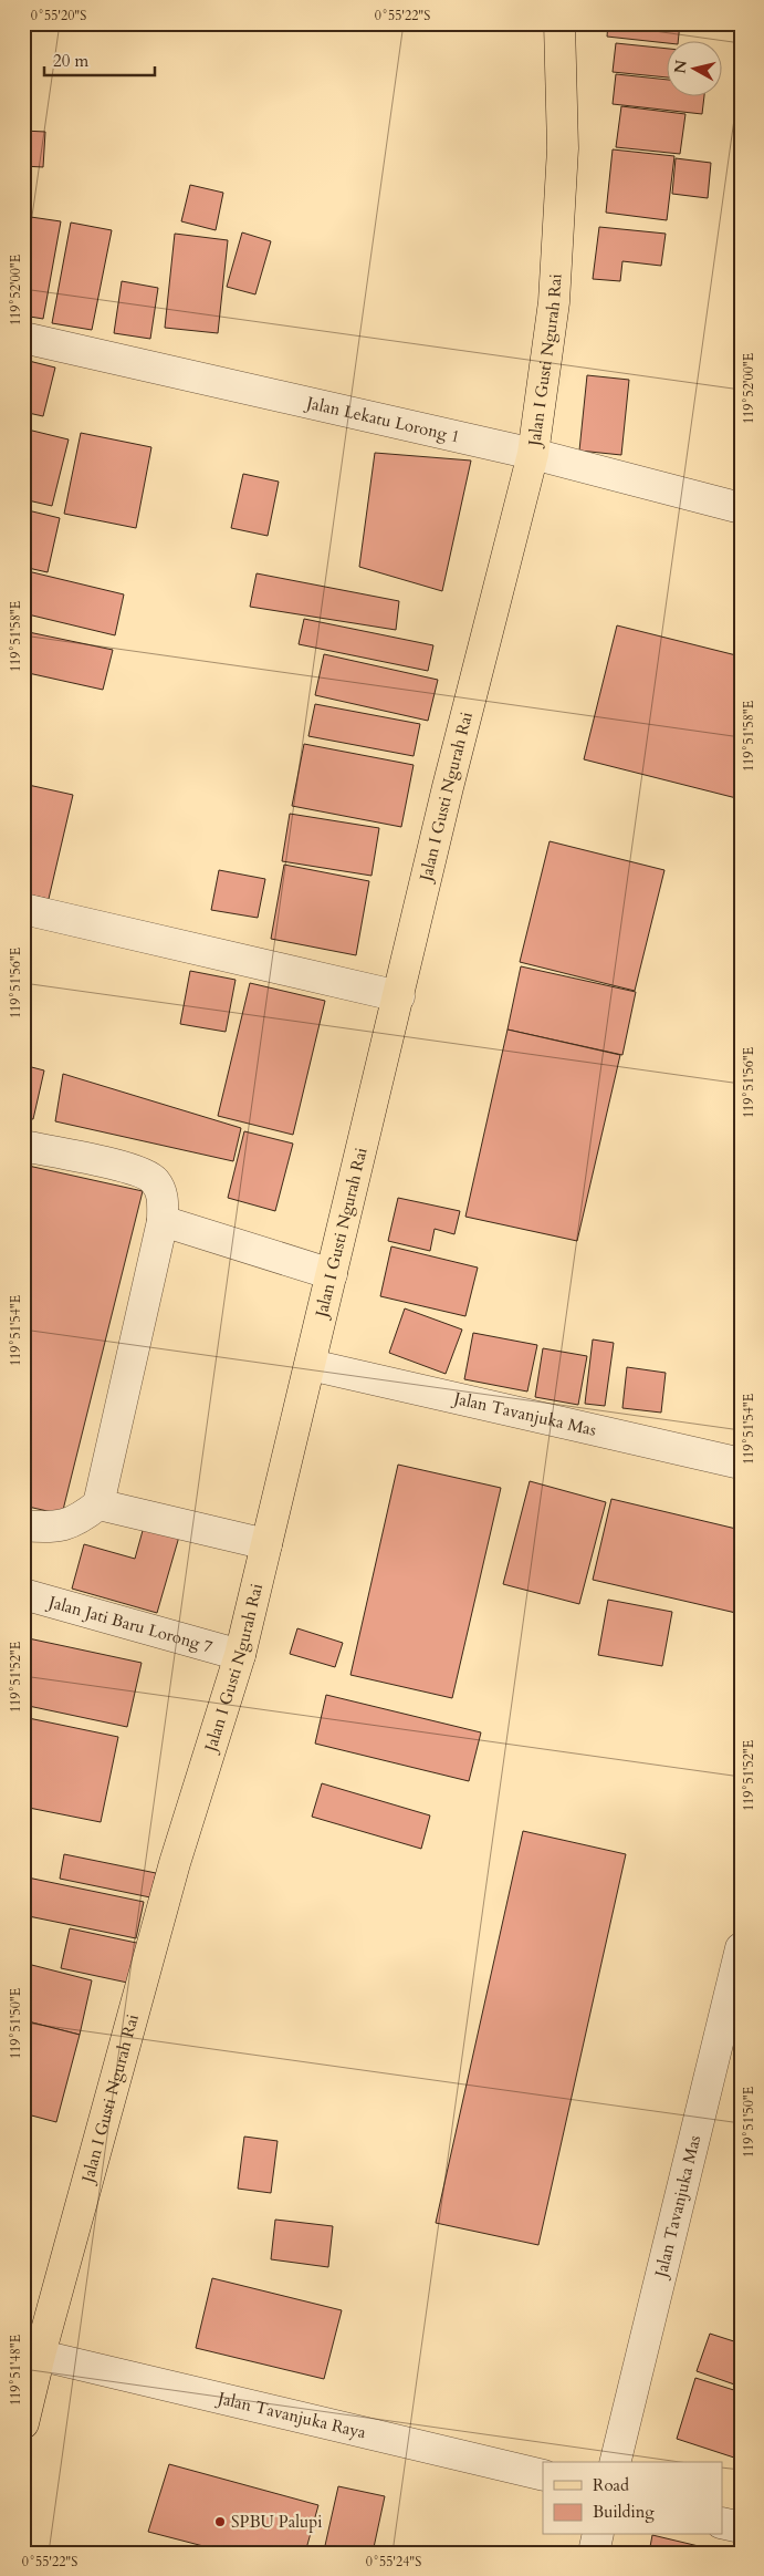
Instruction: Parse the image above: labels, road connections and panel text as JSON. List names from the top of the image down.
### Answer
{
  "streets": {
    "main road": ["Jalan I Gusti Ngurah Rai"],
    "street": [
      "Jalan Lekatu Lorong 1",
      "Jalan Tavanjuka Mas",
      "Jalan Jati Baru Lorong 7",
      "Jalan Tavanjuka Raya"
    ]
  },
  "crossings": [
    ["Jalan I Gusti Ngurah Rai", "Jalan Lekatu Lorong 1"],
    ["Jalan I Gusti Ngurah Rai", "Jalan Tavanjuka Mas"],
    ["Jalan I Gusti Ngurah Rai", "Jalan Jati Baru Lorong 7"],
    ["Jalan I Gusti Ngurah Rai", "Jalan Tavanjuka Raya"]
  ],
  "places": ["SPBU Palupi"],
  "legend": ["Road", "Building"],
  "scale_bar": "20 m",
  "north": "left",
  "coordinates": [
    "0°55'20\"S",
    "0°55'22\"S",
    "119°52'00\"E",
    "119°51'58\"E",
    "119°51'56\"E",
    "119°51'54\"E",
    "119°51'52\"E",
    "119°51'50\"E",
    "119°51'48\"E",
    "0°55'24\"S"
  ]
}
